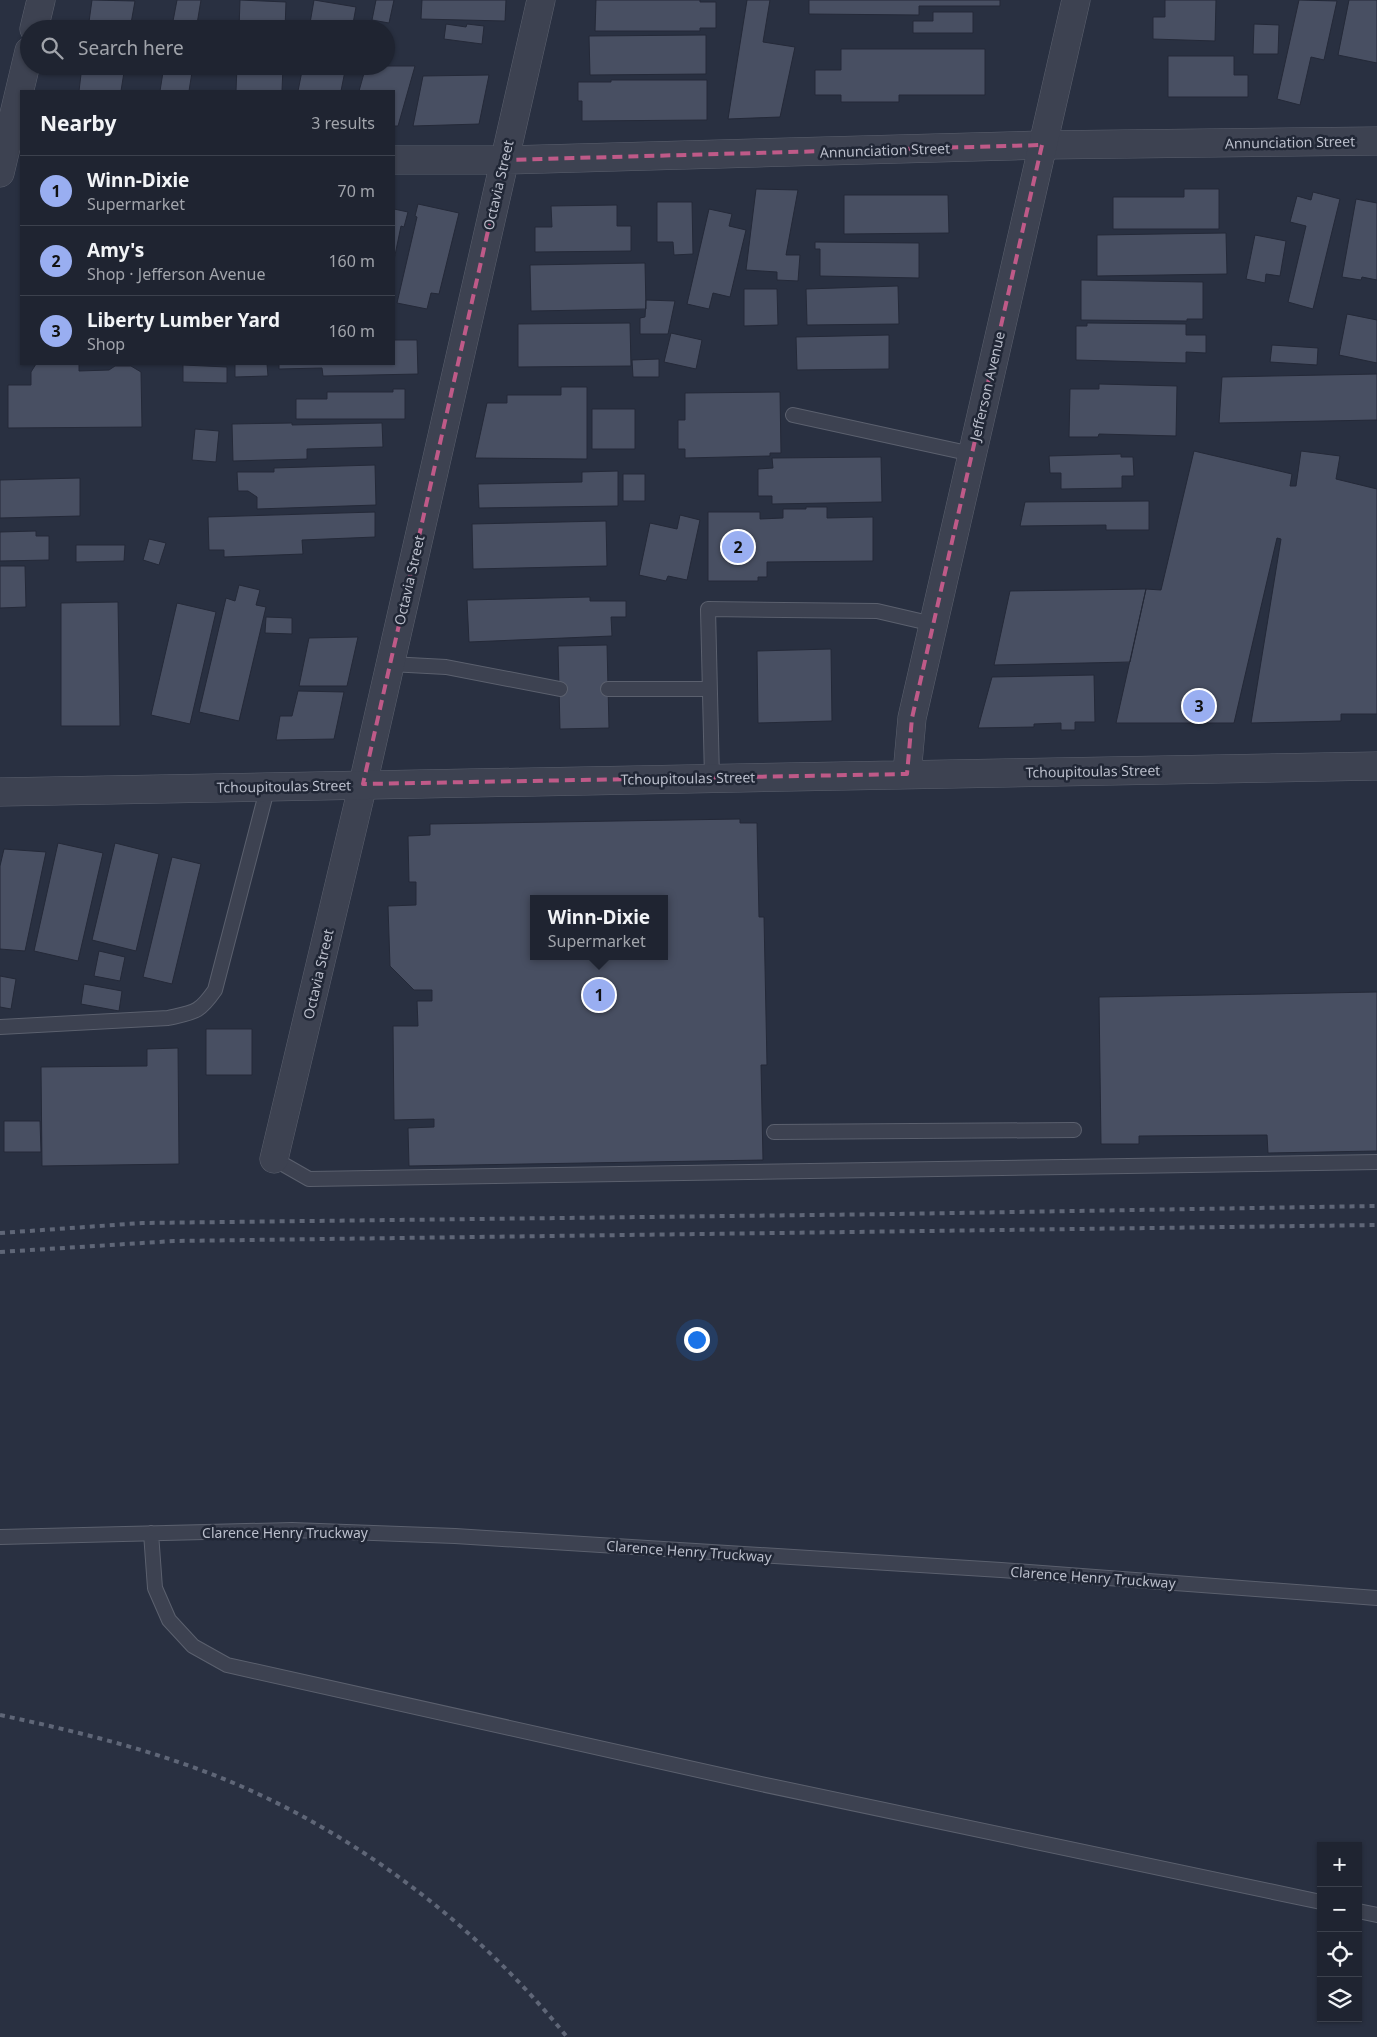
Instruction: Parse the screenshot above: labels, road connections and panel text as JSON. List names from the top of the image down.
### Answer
{
  "streets": {
    "street": [
      "Annunciation Street",
      "Octavia Street",
      "Jefferson Avenue",
      "Tchoupitoulas Street"
    ],
    "lane": ["Clarence Henry Truckway"]
  },
  "crossings": [
    ["Annunciation Street", "Octavia Street"],
    ["Annunciation Street", "Jefferson Avenue"],
    ["Octavia Street", "Tchoupitoulas Street"],
    ["Jefferson Avenue", "Tchoupitoulas Street"]
  ],
  "page": {
    "search": "Search here",
    "heading": ["Nearby", "3 results"],
    "list": [
      {
        "mark": "1",
        "name": "Winn-Dixie",
        "note": "Supermarket",
        "value": "70 m"
      },
      {
        "mark": "2",
        "name": "Amy's",
        "note": "Shop · Jefferson Avenue",
        "value": "160 m"
      },
      {
        "mark": "3",
        "name": "Liberty Lumber Yard",
        "note": "Shop",
        "value": "160 m"
      }
    ],
    "pins": ["2", "3", "1"],
    "popup": ["Winn-Dixie", "Supermarket"],
    "map_buttons": ["+", "−"]
  }
}
